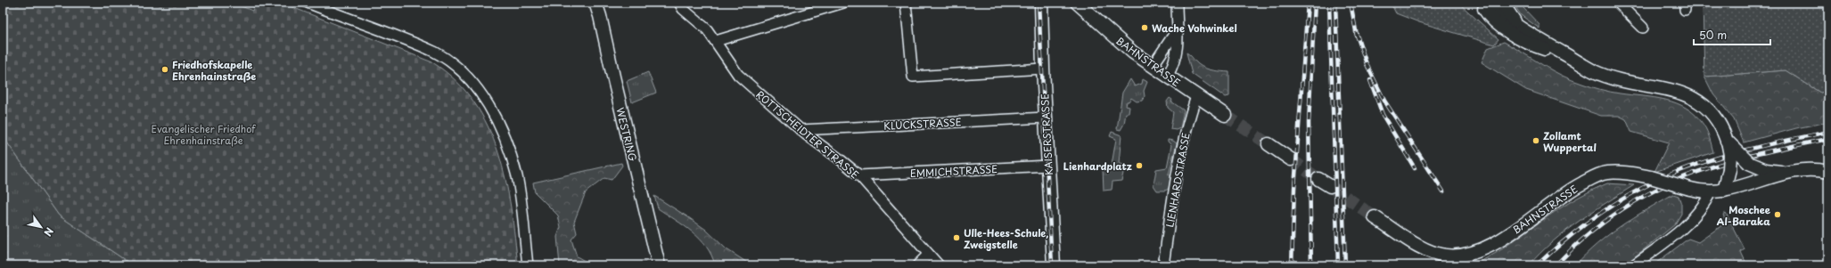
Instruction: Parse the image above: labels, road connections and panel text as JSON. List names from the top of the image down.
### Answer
{
  "streets": {
    "main road": ["BAHNSTRASSE", "WESTRING", "KAISERSTRASSE"],
    "street": [
      "KLUCKSTRASSE",
      "ROTTSCHEIDTER STRASSE",
      "EMMICHSTRASSE",
      "LIENHARDSTRASSE"
    ]
  },
  "crossings": [
    ["BAHNSTRASSE", "LIENHARDSTRASSE"],
    ["KLUCKSTRASSE", "ROTTSCHEIDTER STRASSE"],
    ["KLUCKSTRASSE", "KAISERSTRASSE"],
    ["ROTTSCHEIDTER STRASSE", "EMMICHSTRASSE"],
    ["KAISERSTRASSE", "EMMICHSTRASSE"]
  ],
  "parks": ["Evangelischer Friedhof Ehrenhainstraße"],
  "places": [
    "Wache Vohwinkel",
    "Friedhofskapelle Ehrenhainstraße",
    "Zollamt Wuppertal",
    "Lienhardplatz",
    "Moschee Al-Baraka",
    "Ulle-Hees-Schule, Zweigstelle"
  ],
  "scale_bar": "50 m",
  "north": "bottom right"
}
